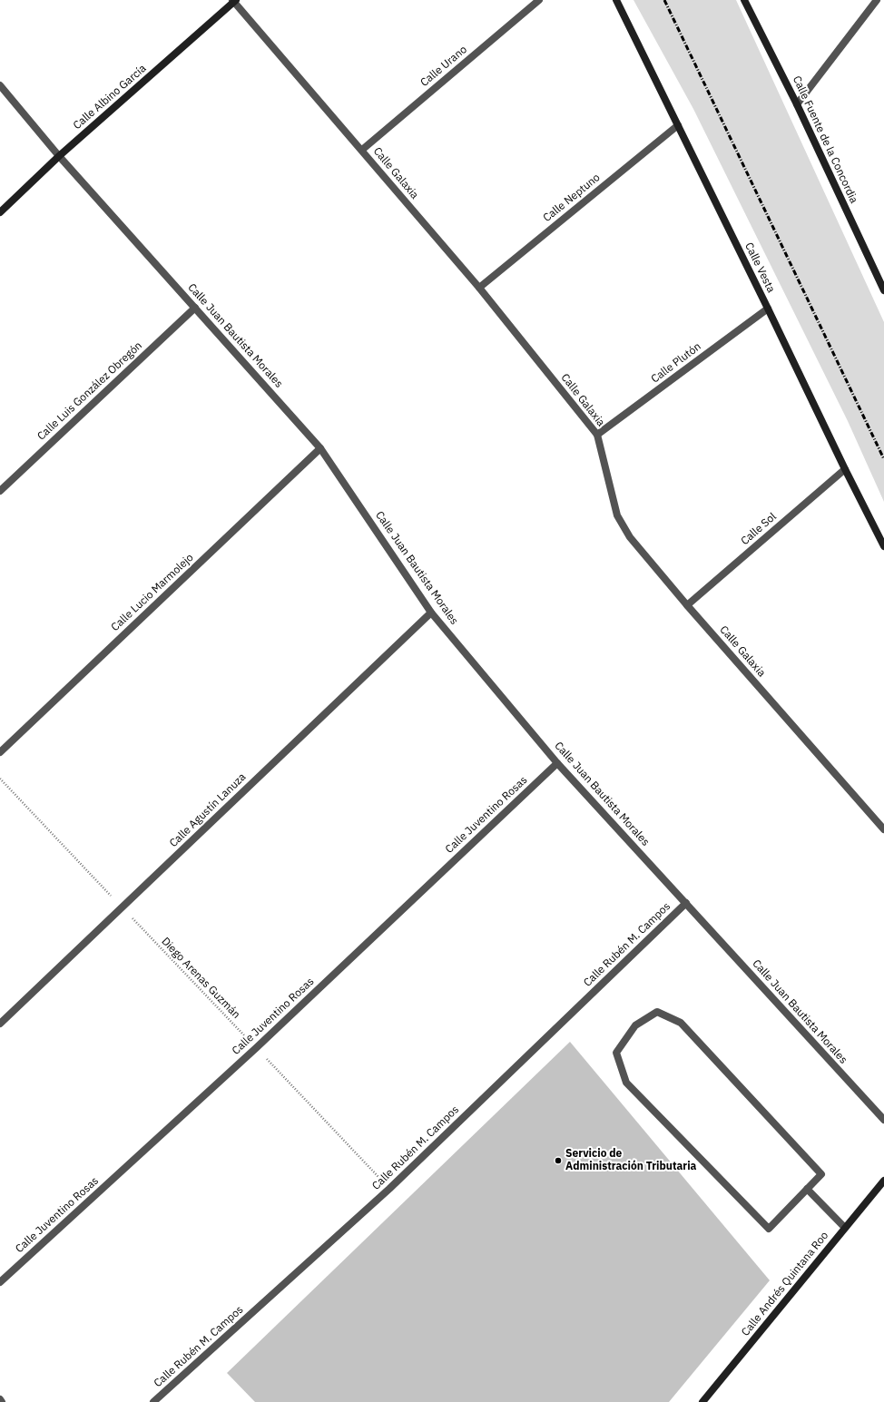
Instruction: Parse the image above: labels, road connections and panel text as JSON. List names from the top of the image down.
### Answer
{
  "streets": {
    "main road": [
      "Calle Albino García",
      "Calle Fuente de la Concordia",
      "Calle Vesta",
      "Calle Andrés Quintana Roo"
    ],
    "street": [
      "Calle Urano",
      "Calle Galaxia",
      "Calle Neptuno",
      "Calle Juan Bautista Morales",
      "Calle Plutón",
      "Calle Luis González Obregón",
      "Calle Sol",
      "Calle Lucio Marmolejo",
      "Calle Agustín Lanuza",
      "Calle Juventino Rosas",
      "Calle Rubén M. Campos"
    ],
    "path": ["Diego Arenas Guzmán"]
  },
  "crossings": [
    ["Calle Urano", "Calle Galaxia"],
    ["Calle Albino García", "Calle Galaxia"],
    ["Calle Albino García", "Calle Juan Bautista Morales"],
    ["Calle Galaxia", "Calle Neptuno"],
    ["Calle Galaxia", "Calle Plutón"],
    ["Calle Galaxia", "Calle Sol"],
    ["Calle Neptuno", "Calle Vesta"],
    ["Calle Vesta", "Calle Plutón"],
    ["Calle Vesta", "Calle Sol"],
    ["Calle Juan Bautista Morales", "Calle Luis González Obregón"],
    ["Calle Juan Bautista Morales", "Calle Lucio Marmolejo"],
    ["Calle Juan Bautista Morales", "Calle Agustín Lanuza"],
    ["Calle Juan Bautista Morales", "Calle Juventino Rosas"],
    ["Calle Juan Bautista Morales", "Calle Rubén M. Campos"],
    ["Calle Agustín Lanuza", "Diego Arenas Guzmán"],
    ["Calle Juventino Rosas", "Diego Arenas Guzmán"],
    ["Calle Rubén M. Campos", "Diego Arenas Guzmán"]
  ],
  "places": ["Servicio de Administración Tributaria"]
}
